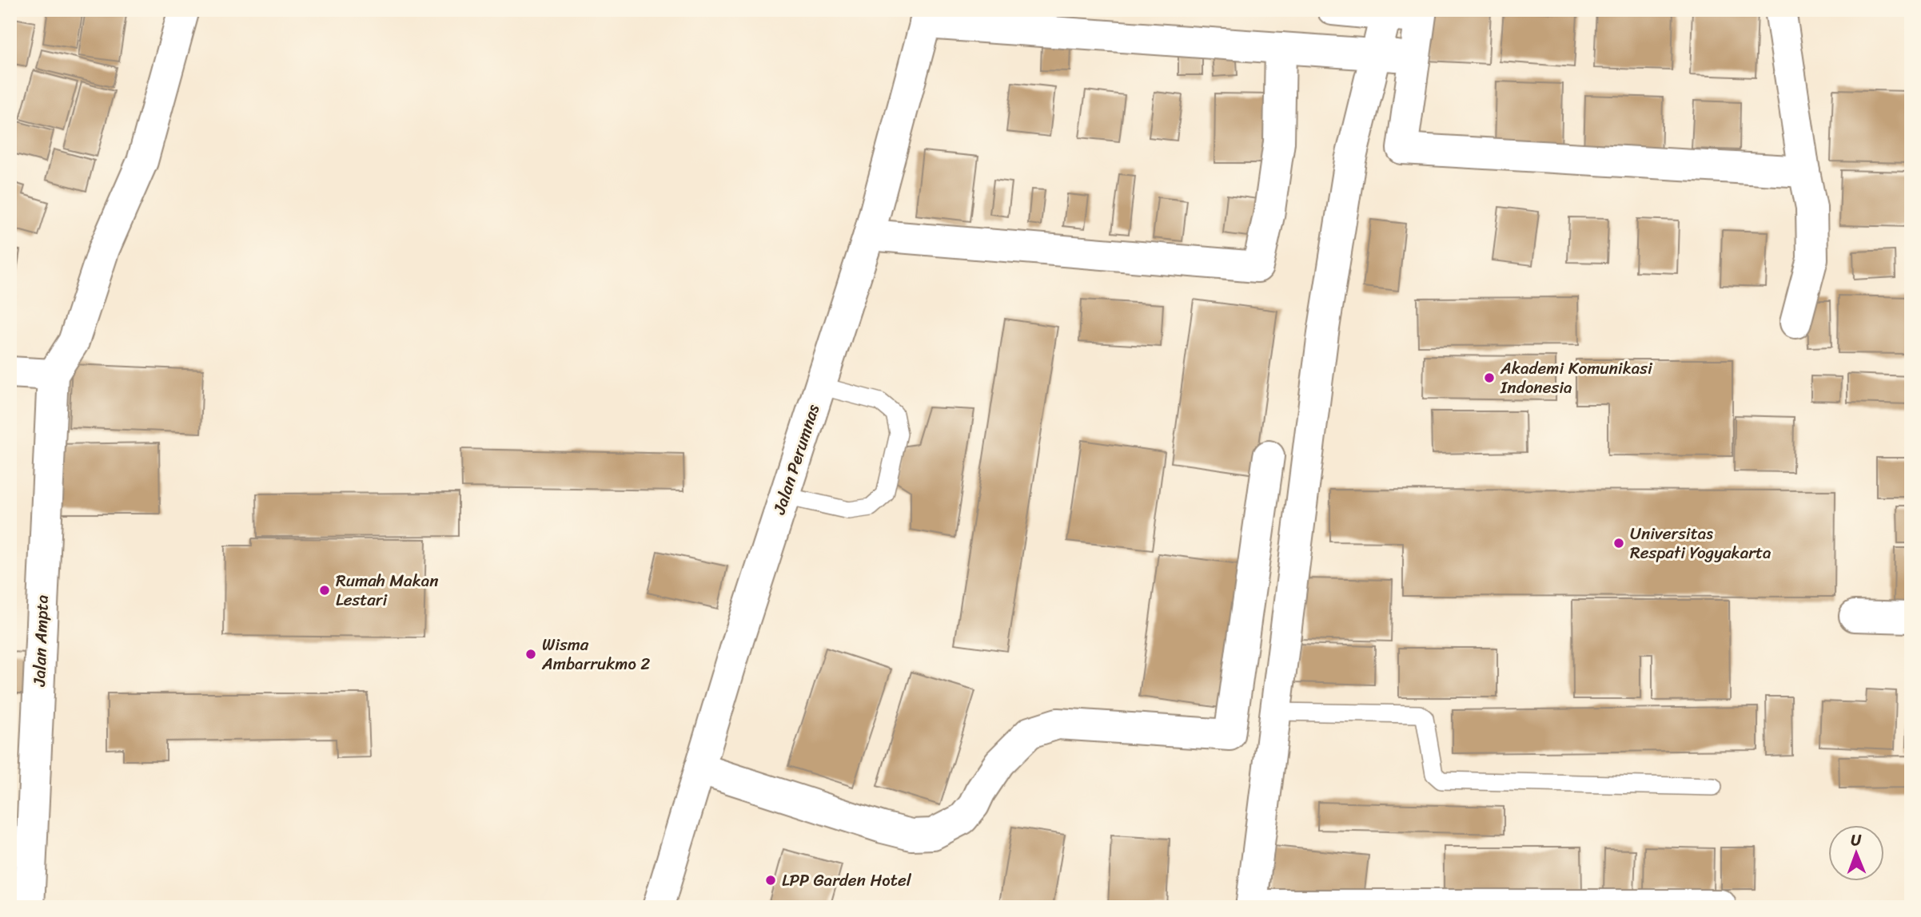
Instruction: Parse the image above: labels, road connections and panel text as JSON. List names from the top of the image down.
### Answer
{
  "streets": {
    "street": ["Jalan Perumnas", "Jalan Ampta"]
  },
  "places": [
    "Akademi Komunikasi Indonesia",
    "Universitas Respati Yogyakarta",
    "Rumah Makan Lestari",
    "Wisma Ambarrukmo 2",
    "LPP Garden Hotel"
  ],
  "north": "top"
}
